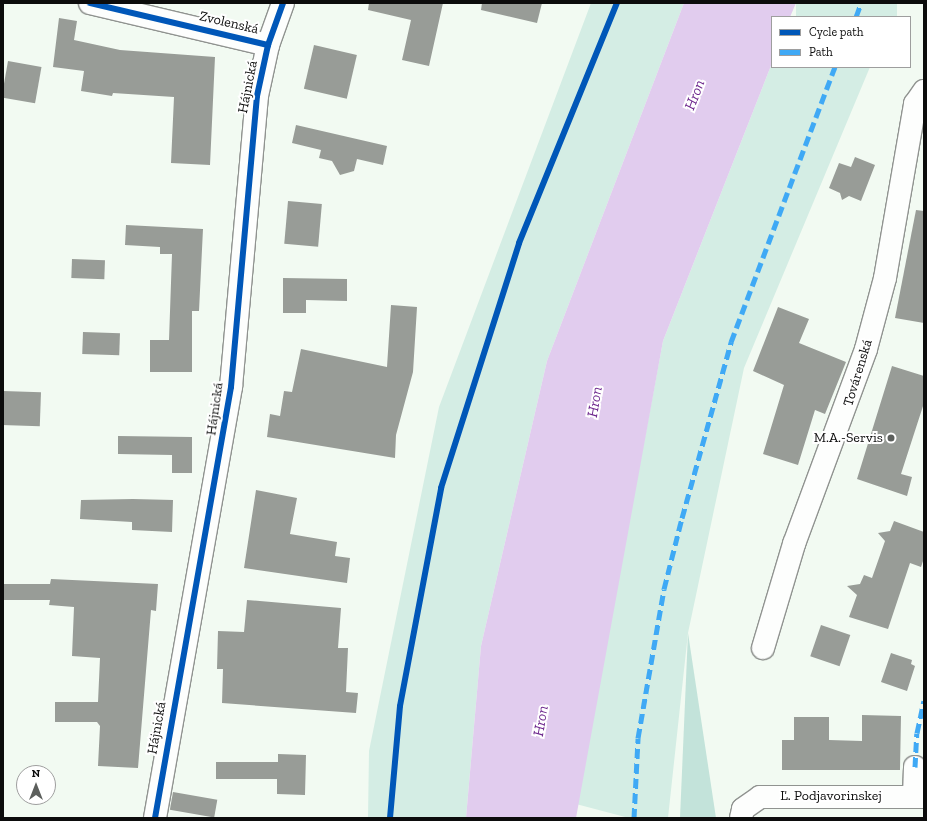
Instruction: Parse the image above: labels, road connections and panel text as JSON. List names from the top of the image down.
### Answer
{
  "streets": {
    "street": [
      "Zvolenská",
      "Hájnická",
      "Továrenská",
      "Ľ. Podjavorinskej"
    ]
  },
  "crossings": [
    ["Zvolenská", "Hájnická"]
  ],
  "water": ["Hron"],
  "places": ["M.A.-Servis"],
  "legend": ["Cycle path", "Path"],
  "north": "top"
}
